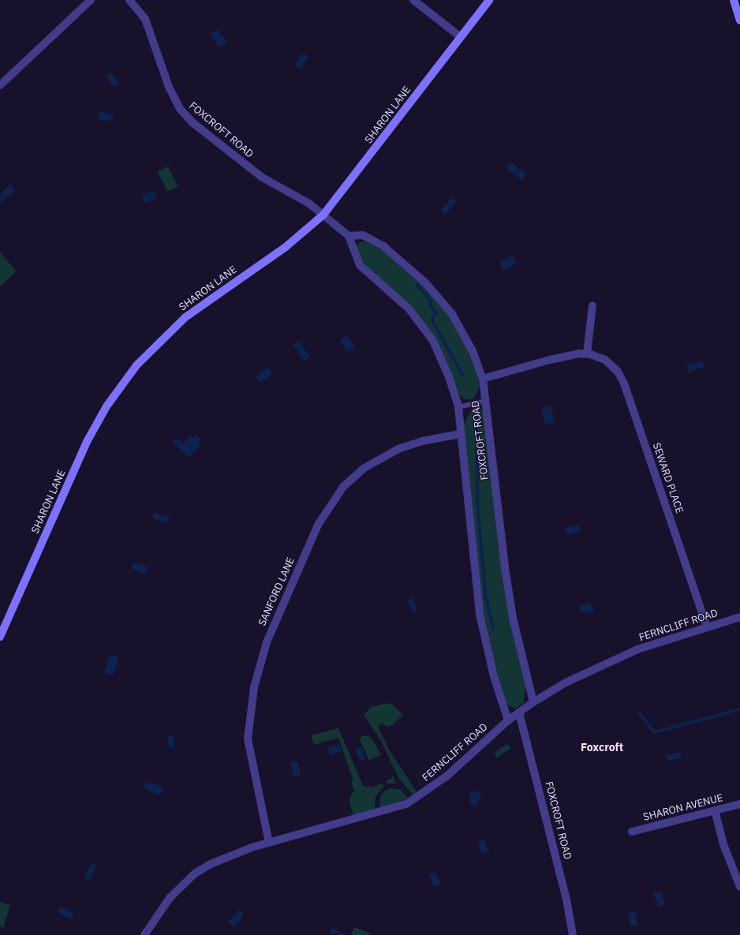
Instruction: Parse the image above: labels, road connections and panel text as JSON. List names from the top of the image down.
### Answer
{
  "streets": {
    "main road": ["SHARON LANE"],
    "street": [
      "FOXCROFT ROAD",
      "SEWARD PLACE",
      "SANFORD LANE",
      "FERNCLIFF ROAD",
      "SHARON AVENUE"
    ]
  },
  "crossings": [
    ["SHARON LANE", "FOXCROFT ROAD"],
    ["FOXCROFT ROAD", "SEWARD PLACE"],
    ["FOXCROFT ROAD", "SANFORD LANE"],
    ["FOXCROFT ROAD", "FERNCLIFF ROAD"],
    ["SEWARD PLACE", "FERNCLIFF ROAD"],
    ["SANFORD LANE", "FERNCLIFF ROAD"]
  ],
  "districts": ["Foxcroft"]
}
